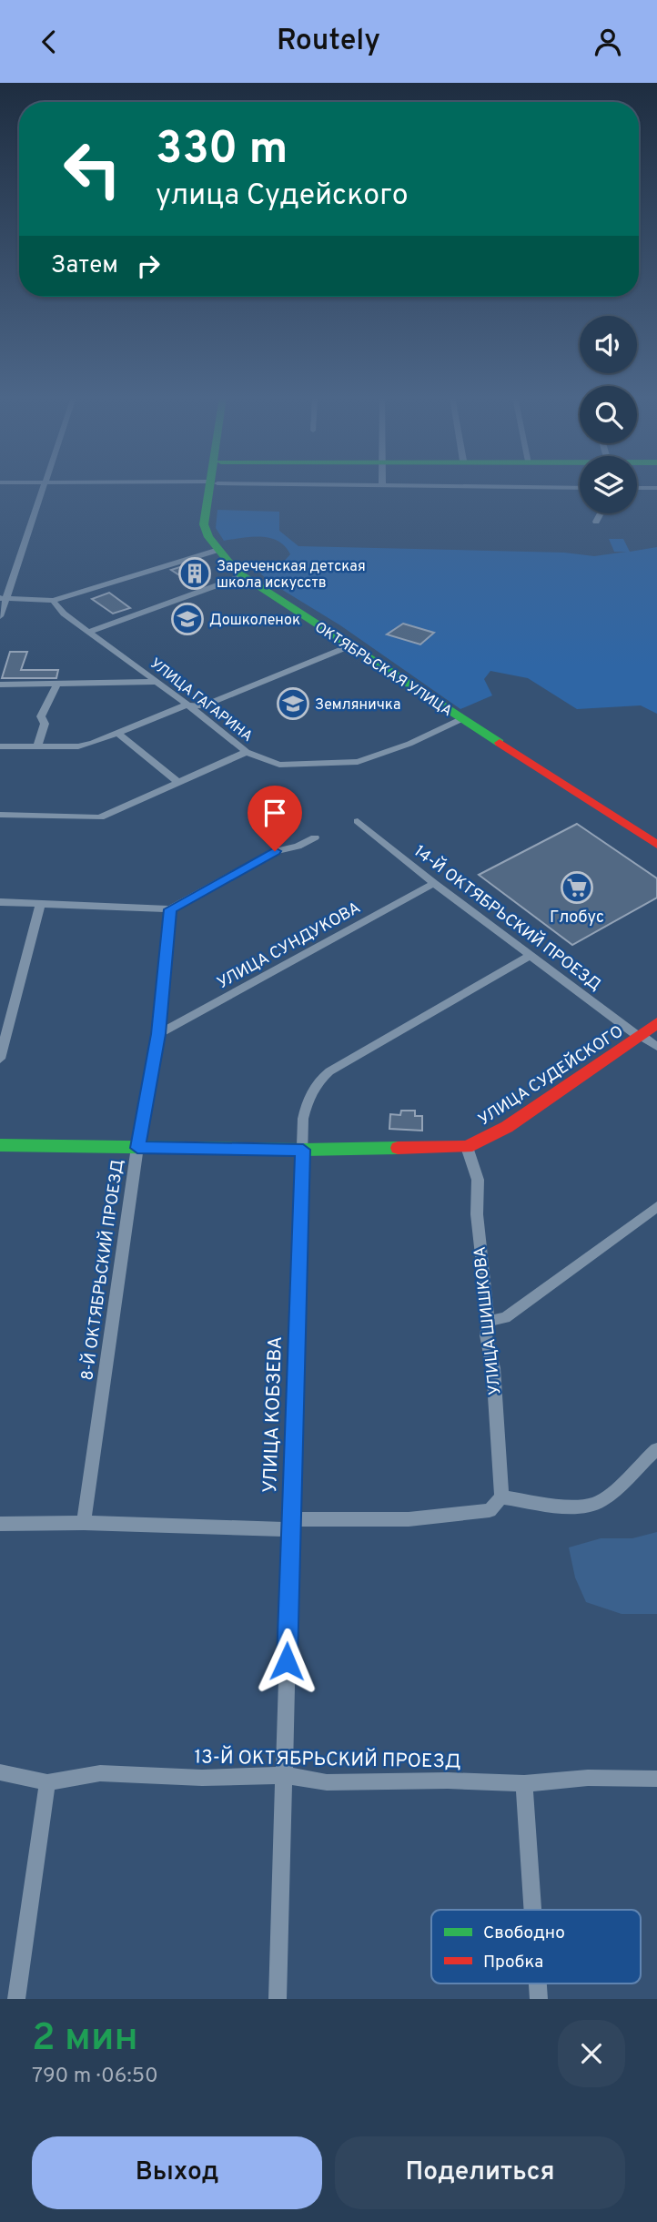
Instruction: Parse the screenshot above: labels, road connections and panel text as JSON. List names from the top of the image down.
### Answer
{
  "streets": {
    "main road": ["ОКТЯБРЬСКАЯ УЛИЦА", "УЛИЦА СУДЕЙСКОГО"],
    "street": [
      "УЛИЦА ГАГАРИНА",
      "14-Й ОКТЯБРЬСКИЙ ПРОЕЗД",
      "УЛИЦА СУНДУКОВА",
      "8-Й ОКТЯБРЬСКИЙ ПРОЕЗД",
      "УЛИЦА ШИШКОВА",
      "УЛИЦА КОБЗЕВА",
      "13-Й ОКТЯБРЬСКИЙ ПРОЕЗД"
    ]
  },
  "crossings": [
    ["ОКТЯБРЬСКАЯ УЛИЦА", "УЛИЦА ГАГАРИНА"],
    ["14-Й ОКТЯБРЬСКИЙ ПРОЕЗД", "УЛИЦА СУНДУКОВА"],
    ["14-Й ОКТЯБРЬСКИЙ ПРОЕЗД", "УЛИЦА СУДЕЙСКОГО"],
    ["14-Й ОКТЯБРЬСКИЙ ПРОЕЗД", "УЛИЦА КОБЗЕВА"],
    ["УЛИЦА СУНДУКОВА", "8-Й ОКТЯБРЬСКИЙ ПРОЕЗД"],
    ["УЛИЦА СУДЕЙСКОГО", "8-Й ОКТЯБРЬСКИЙ ПРОЕЗД"],
    ["УЛИЦА СУДЕЙСКОГО", "УЛИЦА ШИШКОВА"],
    ["УЛИЦА СУДЕЙСКОГО", "УЛИЦА КОБЗЕВА"],
    ["УЛИЦА КОБЗЕВА", "13-Й ОКТЯБРЬСКИЙ ПРОЕЗД"]
  ],
  "places": {
    "building": ["Зареченская детская школа искусств"],
    "school or university": ["Дошколенок", "Земляничка"],
    "supermarket": ["Глобус"]
  },
  "legend": ["Свободно", "Пробка"],
  "page": {
    "header": "Routely",
    "turn": ["330 m", "улица Судейского"],
    "then": "Затем",
    "heading": ["2 мин", "790 m · 06:50"],
    "buttons": ["Выход", "Поделиться"]
  }
}
